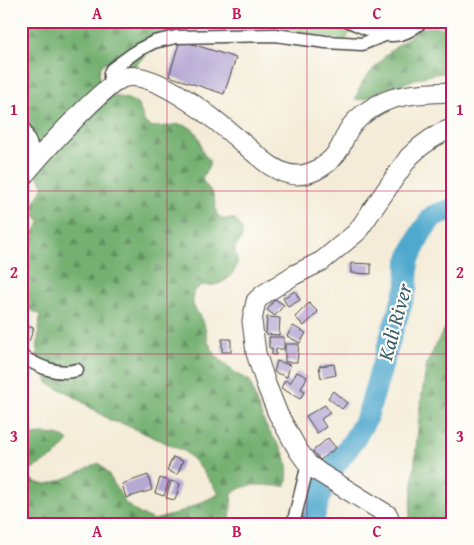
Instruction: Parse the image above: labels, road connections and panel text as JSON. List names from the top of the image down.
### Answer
{
  "water": ["Kali River"],
  "grid": {
    "columns": ["A", "B", "C"],
    "rows": ["1", "2", "3"]
  }
}
